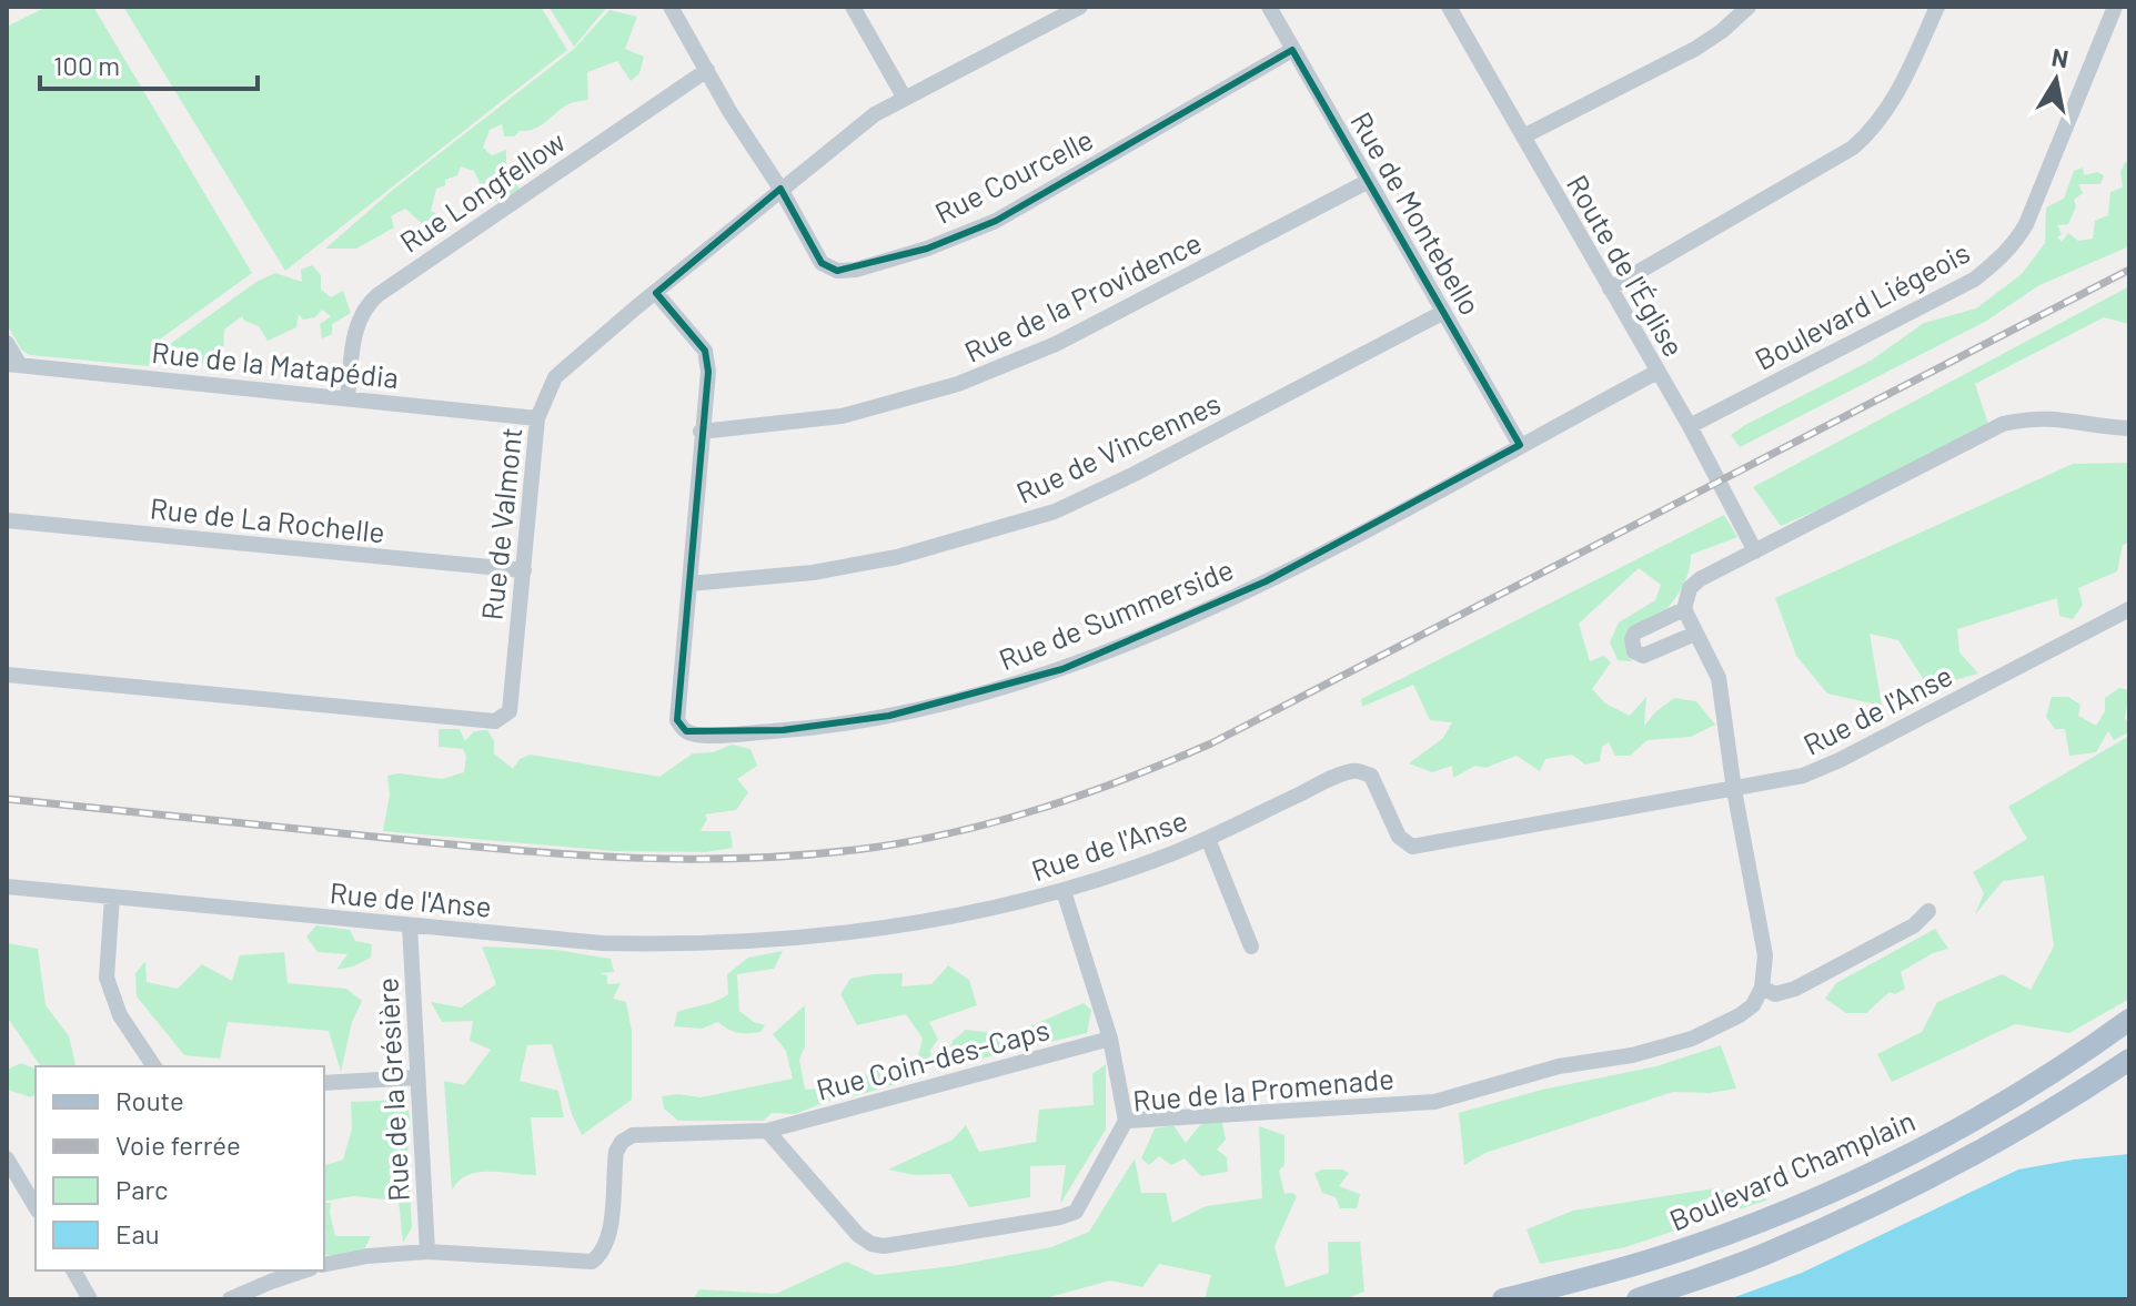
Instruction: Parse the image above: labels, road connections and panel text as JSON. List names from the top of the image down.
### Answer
{
  "streets": {
    "main road": ["Boulevard Champlain"],
    "street": [
      "Rue Courcelle",
      "Rue Longfellow",
      "Rue de Montebello",
      "Route de l'Église",
      "Rue de la Providence",
      "Boulevard Liégeois",
      "Rue de la Matapédia",
      "Rue de Vincennes",
      "Rue de La Rochelle",
      "Rue de Valmont",
      "Rue de Summerside",
      "Rue de l'Anse",
      "Rue Coin-des-Caps",
      "Rue de la Promenade",
      "Rue de la Grésière"
    ]
  },
  "crossings": [
    ["Rue Courcelle", "Rue de Montebello"],
    ["Rue Courcelle", "Rue de Valmont"],
    ["Rue Longfellow", "Rue de la Matapédia"],
    ["Rue de Montebello", "Rue de la Providence"],
    ["Rue de Montebello", "Rue de Vincennes"],
    ["Rue de Montebello", "Rue de Summerside"],
    ["Route de l'Église", "Boulevard Liégeois"],
    ["Route de l'Église", "Rue de Summerside"],
    ["Rue de la Providence", "Rue de Summerside"],
    ["Rue de la Matapédia", "Rue de Valmont"],
    ["Rue de Vincennes", "Rue de Summerside"],
    ["Rue de La Rochelle", "Rue de Valmont"],
    ["Rue de Valmont", "Rue de Summerside"],
    ["Rue de l'Anse", "Rue de la Grésière"],
    ["Rue Coin-des-Caps", "Rue de la Promenade"]
  ],
  "legend": [
    "Route",
    "Voie ferrée",
    "Parc",
    "Eau"
  ],
  "scale_bar": "100 m",
  "north": "top"
}
